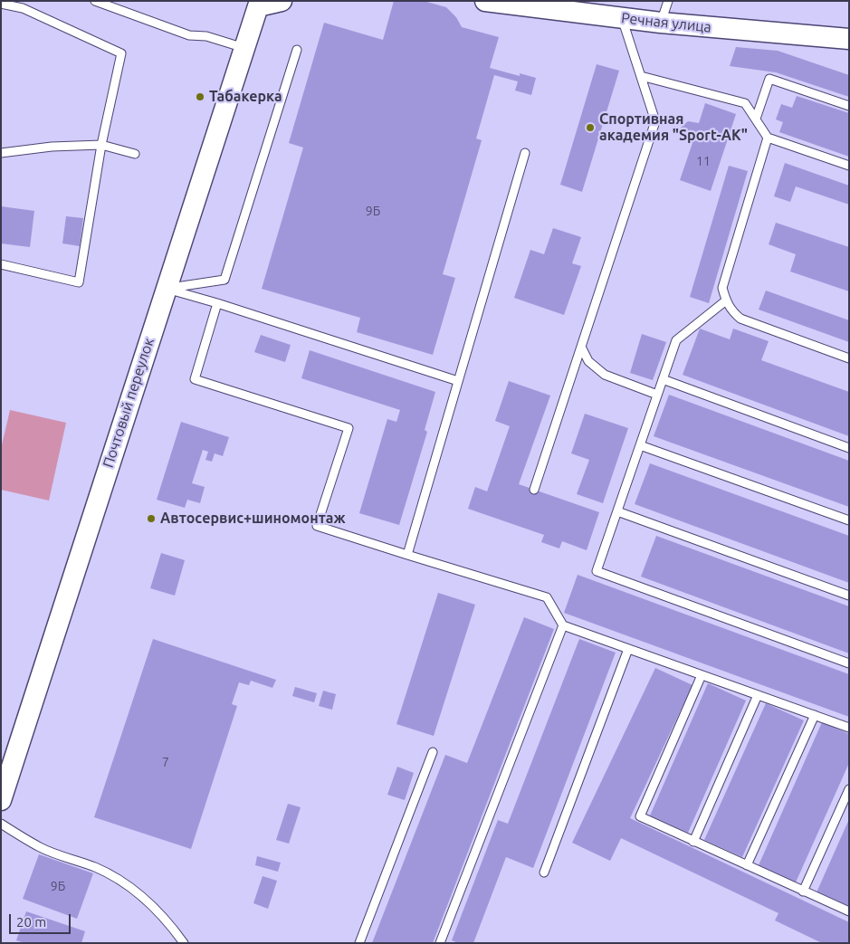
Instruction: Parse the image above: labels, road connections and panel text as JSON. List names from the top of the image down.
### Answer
{
  "streets": {
    "street": ["Речная улица", "Почтовый переулок"]
  },
  "places": ["Табакерка", "Спортивная академия \"Sport-AK\"", "Автосервис+шиномонтаж"],
  "house_numbers": [
    "11",
    "9Б",
    "7",
    "9Б"
  ],
  "scale_bar": "20 m"
}
